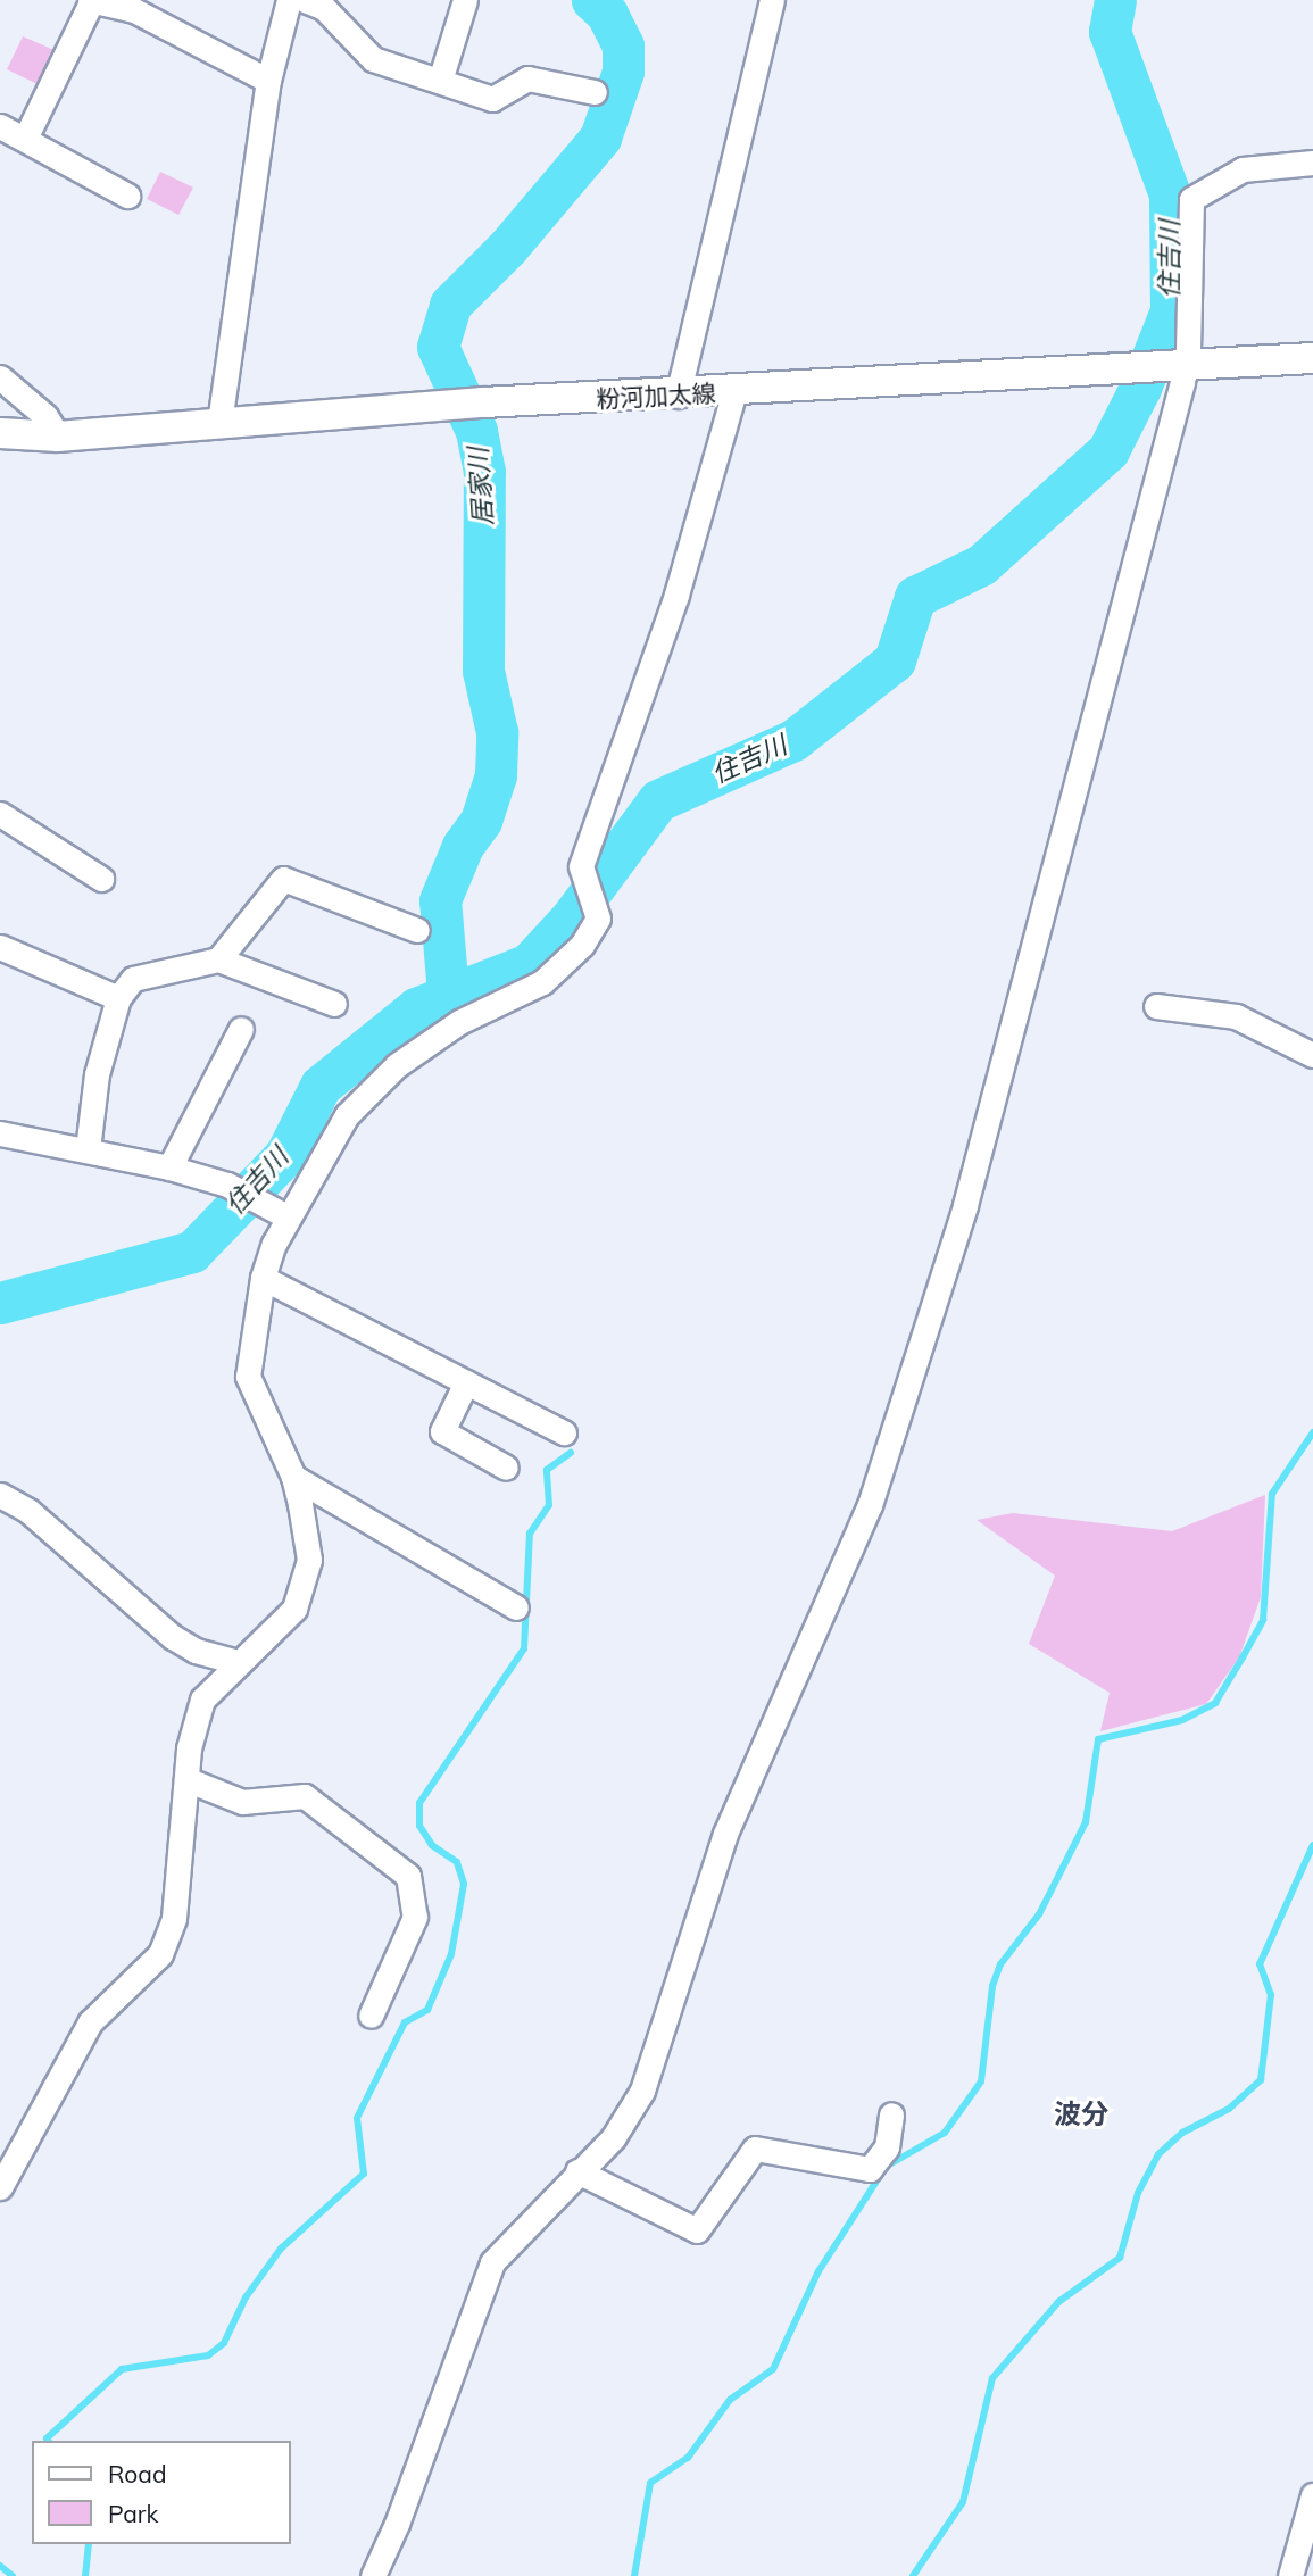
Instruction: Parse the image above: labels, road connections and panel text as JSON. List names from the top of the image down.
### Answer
{
  "streets": {
    "main road": ["粉河加太線"]
  },
  "districts": ["波分"],
  "water": ["住吉川", "居家川"],
  "legend": ["Road", "Park"]
}
